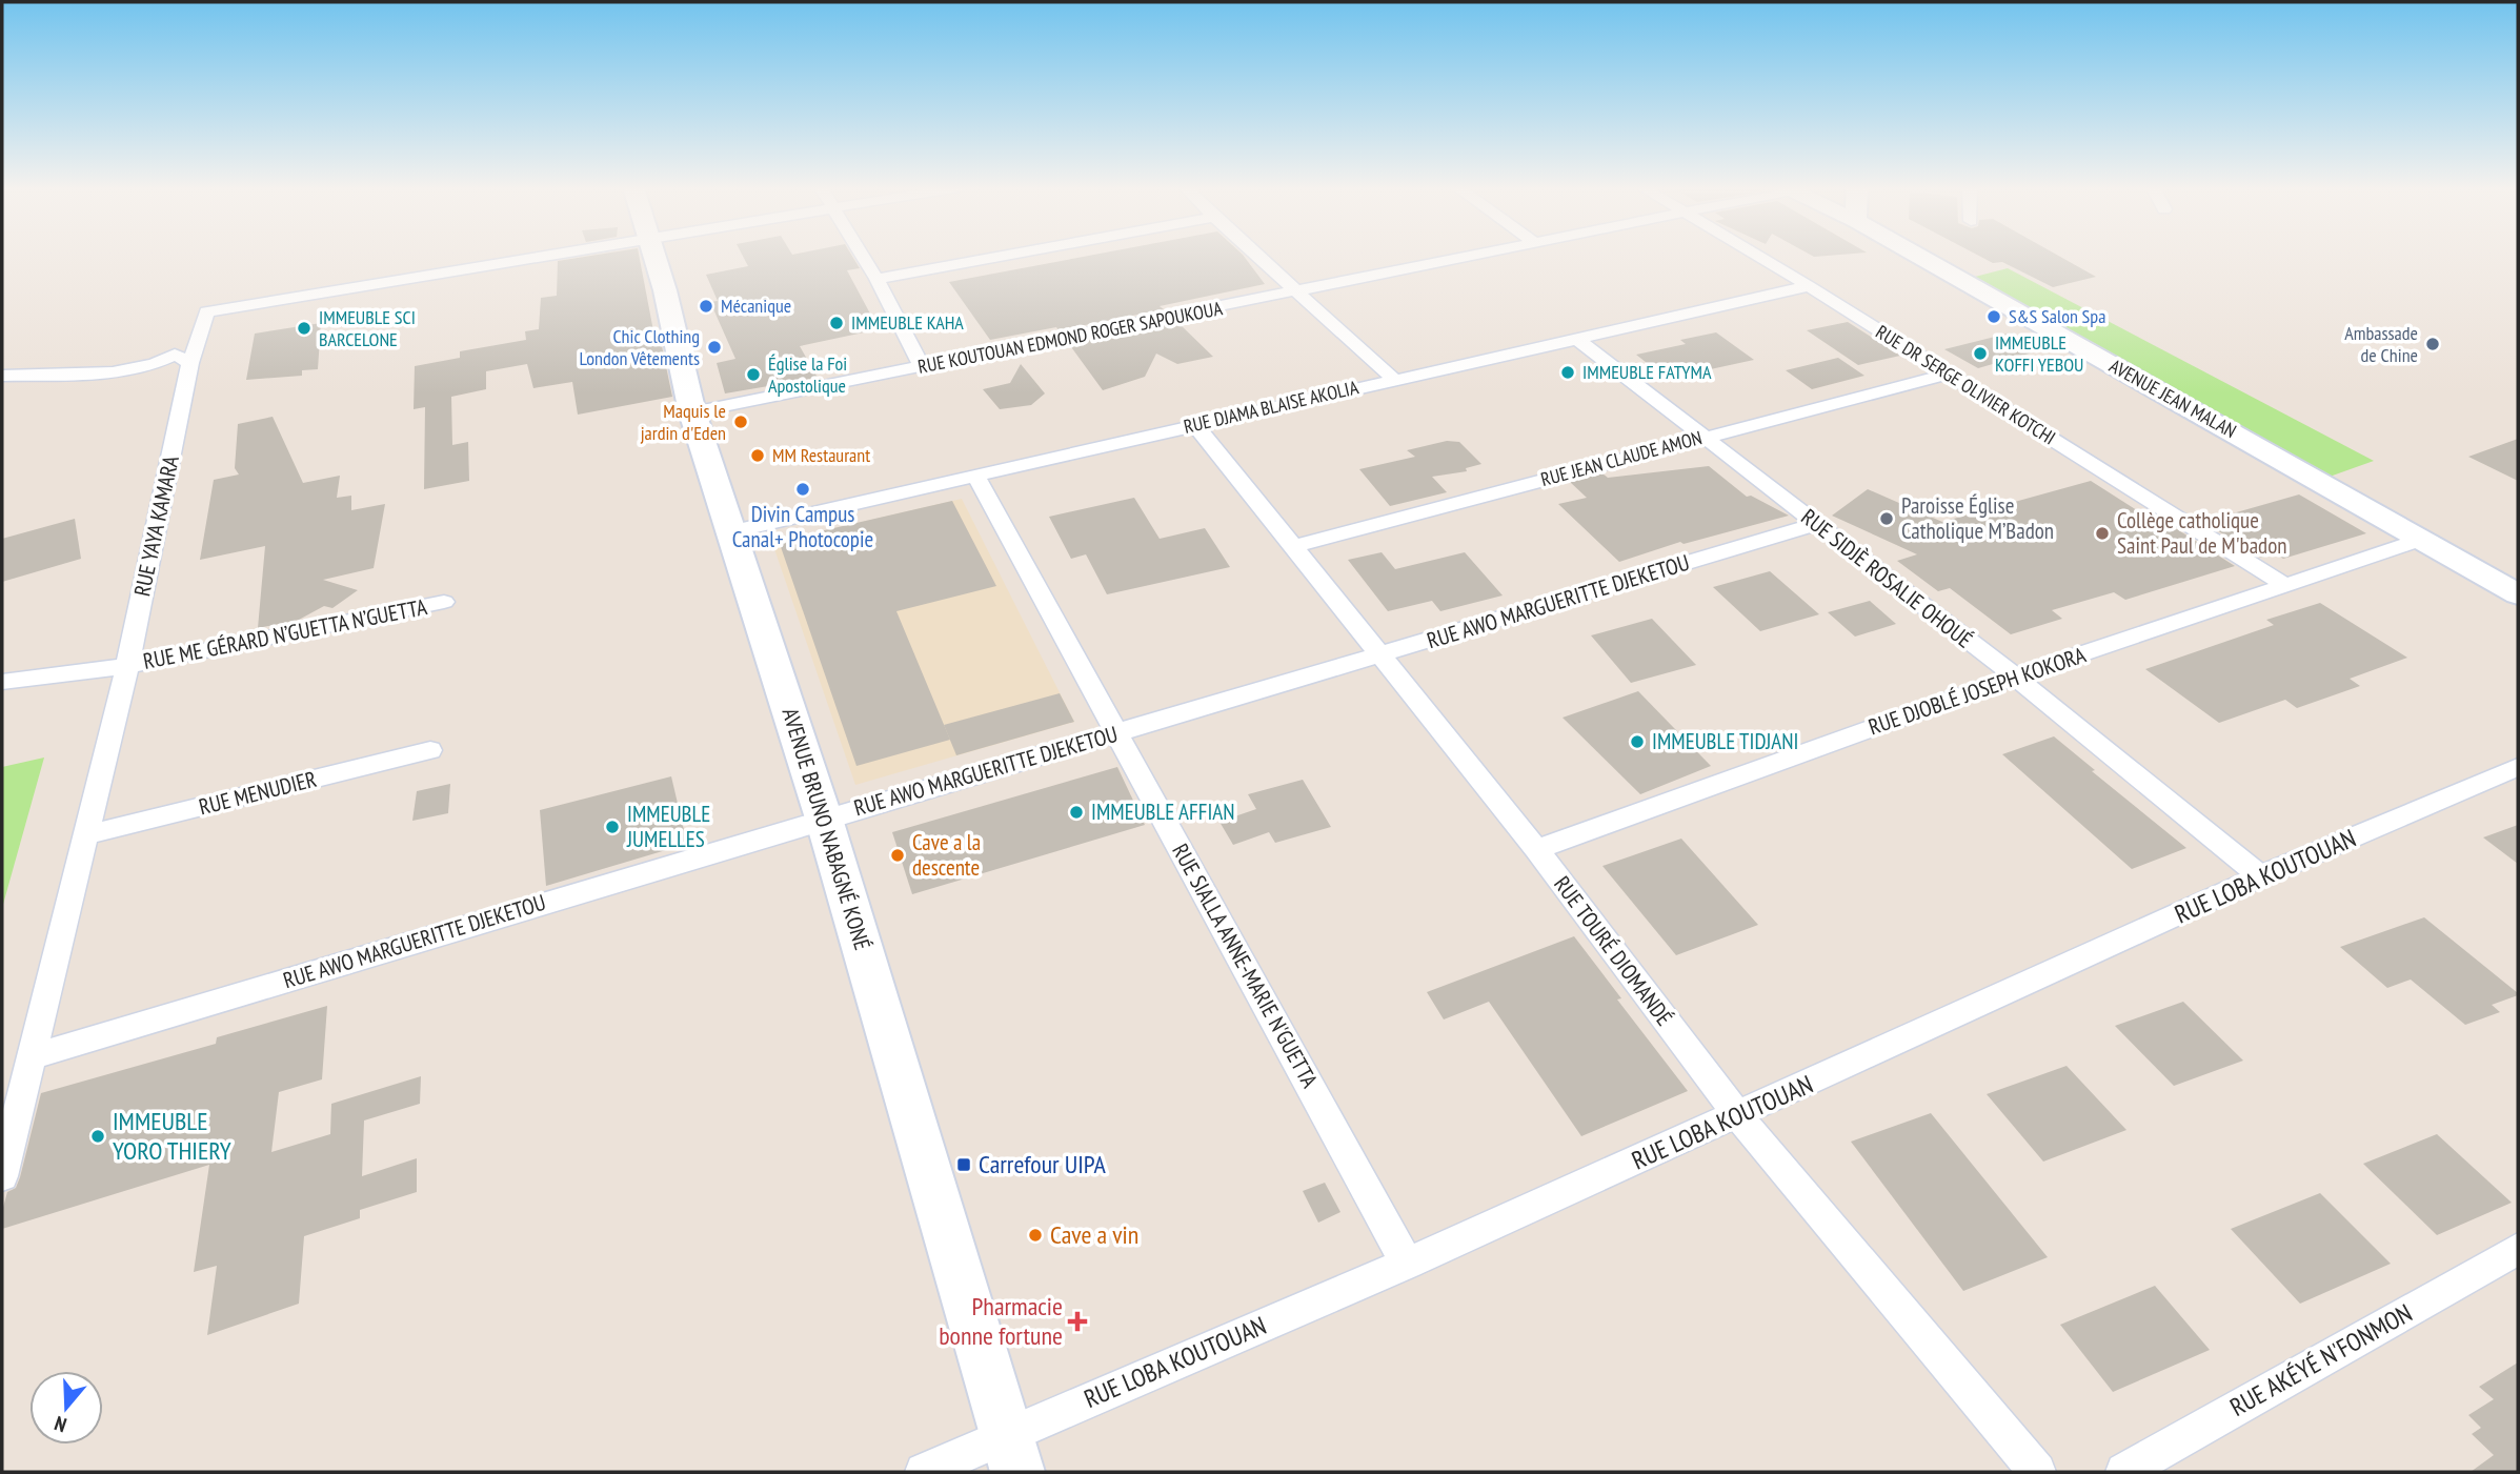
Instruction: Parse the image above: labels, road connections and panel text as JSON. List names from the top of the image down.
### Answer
{
  "streets": {
    "street": [
      "RUE KOUTOUAN EDMOND ROGER SAPOUKOUA",
      "RUE DR SERGE OLIVIER KOTCHI",
      "AVENUE JEAN MALAN",
      "RUE DJAMA BLAISE AKOLIA",
      "RUE JEAN CLAUDE AMON",
      "RUE YAYA KAMARA",
      "RUE SIDJÈ ROSALIE OHOUÉ",
      "RUE AWO MARGUERITTE DJEKETOU",
      "RUE ME GÉRARD N’GUETTA N’GUETTA",
      "RUE DJOBLÉ JOSEPH KOKORA",
      "RUE MENUDIER",
      "AVENUE BRUNO NABAGNÉ KONÉ",
      "RUE LOBA KOUTOUAN",
      "RUE TOURÉ DIOMANDÉ",
      "RUE SIALLA ANNE-MARIE N'GUETTA",
      "RUE AKÉYÉ N'FONMON"
    ]
  },
  "crossings": [
    ["RUE KOUTOUAN EDMOND ROGER SAPOUKOUA", "AVENUE BRUNO NABAGNÉ KONÉ"],
    ["RUE DR SERGE OLIVIER KOTCHI", "RUE DJAMA BLAISE AKOLIA"],
    ["RUE DR SERGE OLIVIER KOTCHI", "RUE JEAN CLAUDE AMON"],
    ["RUE DR SERGE OLIVIER KOTCHI", "RUE DJOBLÉ JOSEPH KOKORA"],
    ["AVENUE JEAN MALAN", "RUE DJOBLÉ JOSEPH KOKORA"],
    ["RUE DJAMA BLAISE AKOLIA", "RUE SIDJÈ ROSALIE OHOUÉ"],
    ["RUE DJAMA BLAISE AKOLIA", "AVENUE BRUNO NABAGNÉ KONÉ"],
    ["RUE DJAMA BLAISE AKOLIA", "RUE TOURÉ DIOMANDÉ"],
    ["RUE DJAMA BLAISE AKOLIA", "RUE SIALLA ANNE-MARIE N'GUETTA"],
    ["RUE JEAN CLAUDE AMON", "RUE SIDJÈ ROSALIE OHOUÉ"],
    ["RUE JEAN CLAUDE AMON", "RUE TOURÉ DIOMANDÉ"],
    ["RUE YAYA KAMARA", "RUE AWO MARGUERITTE DJEKETOU"],
    ["RUE YAYA KAMARA", "RUE ME GÉRARD N’GUETTA N’GUETTA"],
    ["RUE YAYA KAMARA", "RUE MENUDIER"],
    ["RUE SIDJÈ ROSALIE OHOUÉ", "RUE AWO MARGUERITTE DJEKETOU"],
    ["RUE SIDJÈ ROSALIE OHOUÉ", "RUE DJOBLÉ JOSEPH KOKORA"],
    ["RUE SIDJÈ ROSALIE OHOUÉ", "RUE LOBA KOUTOUAN"],
    ["RUE AWO MARGUERITTE DJEKETOU", "AVENUE BRUNO NABAGNÉ KONÉ"],
    ["RUE AWO MARGUERITTE DJEKETOU", "RUE TOURÉ DIOMANDÉ"],
    ["RUE AWO MARGUERITTE DJEKETOU", "RUE SIALLA ANNE-MARIE N'GUETTA"],
    ["RUE DJOBLÉ JOSEPH KOKORA", "RUE TOURÉ DIOMANDÉ"],
    ["AVENUE BRUNO NABAGNÉ KONÉ", "RUE LOBA KOUTOUAN"],
    ["RUE LOBA KOUTOUAN", "RUE TOURÉ DIOMANDÉ"],
    ["RUE LOBA KOUTOUAN", "RUE SIALLA ANNE-MARIE N'GUETTA"]
  ],
  "places": {
    "other": [
      "Mécanique",
      "S&S Salon Spa",
      "IMMEUBLE KAHA",
      "IMMEUBLE SCI BARCELONE",
      "Ambassade de Chine",
      "Chic Clothing London Vêtements",
      "IMMEUBLE KOFFI YEBOU",
      "IMMEUBLE FATYMA",
      "Église la Foi Apostolique",
      "Maquis le jardin d'Eden",
      "MM Restaurant",
      "Divin Campus Canal+ Photocopie",
      "Paroisse Église Catholique M’Badon",
      "Collège catholique Saint Paul de M'badon",
      "IMMEUBLE TIDJANI",
      "IMMEUBLE AFFIAN",
      "IMMEUBLE JUMELLES",
      "Cave a la descente",
      "IMMEUBLE YORO THIERY",
      "Cave a vin"
    ],
    "transit": ["Carrefour UIPA"],
    "health": ["Pharmacie bonne fortune"]
  },
  "north": "bottom"
}
